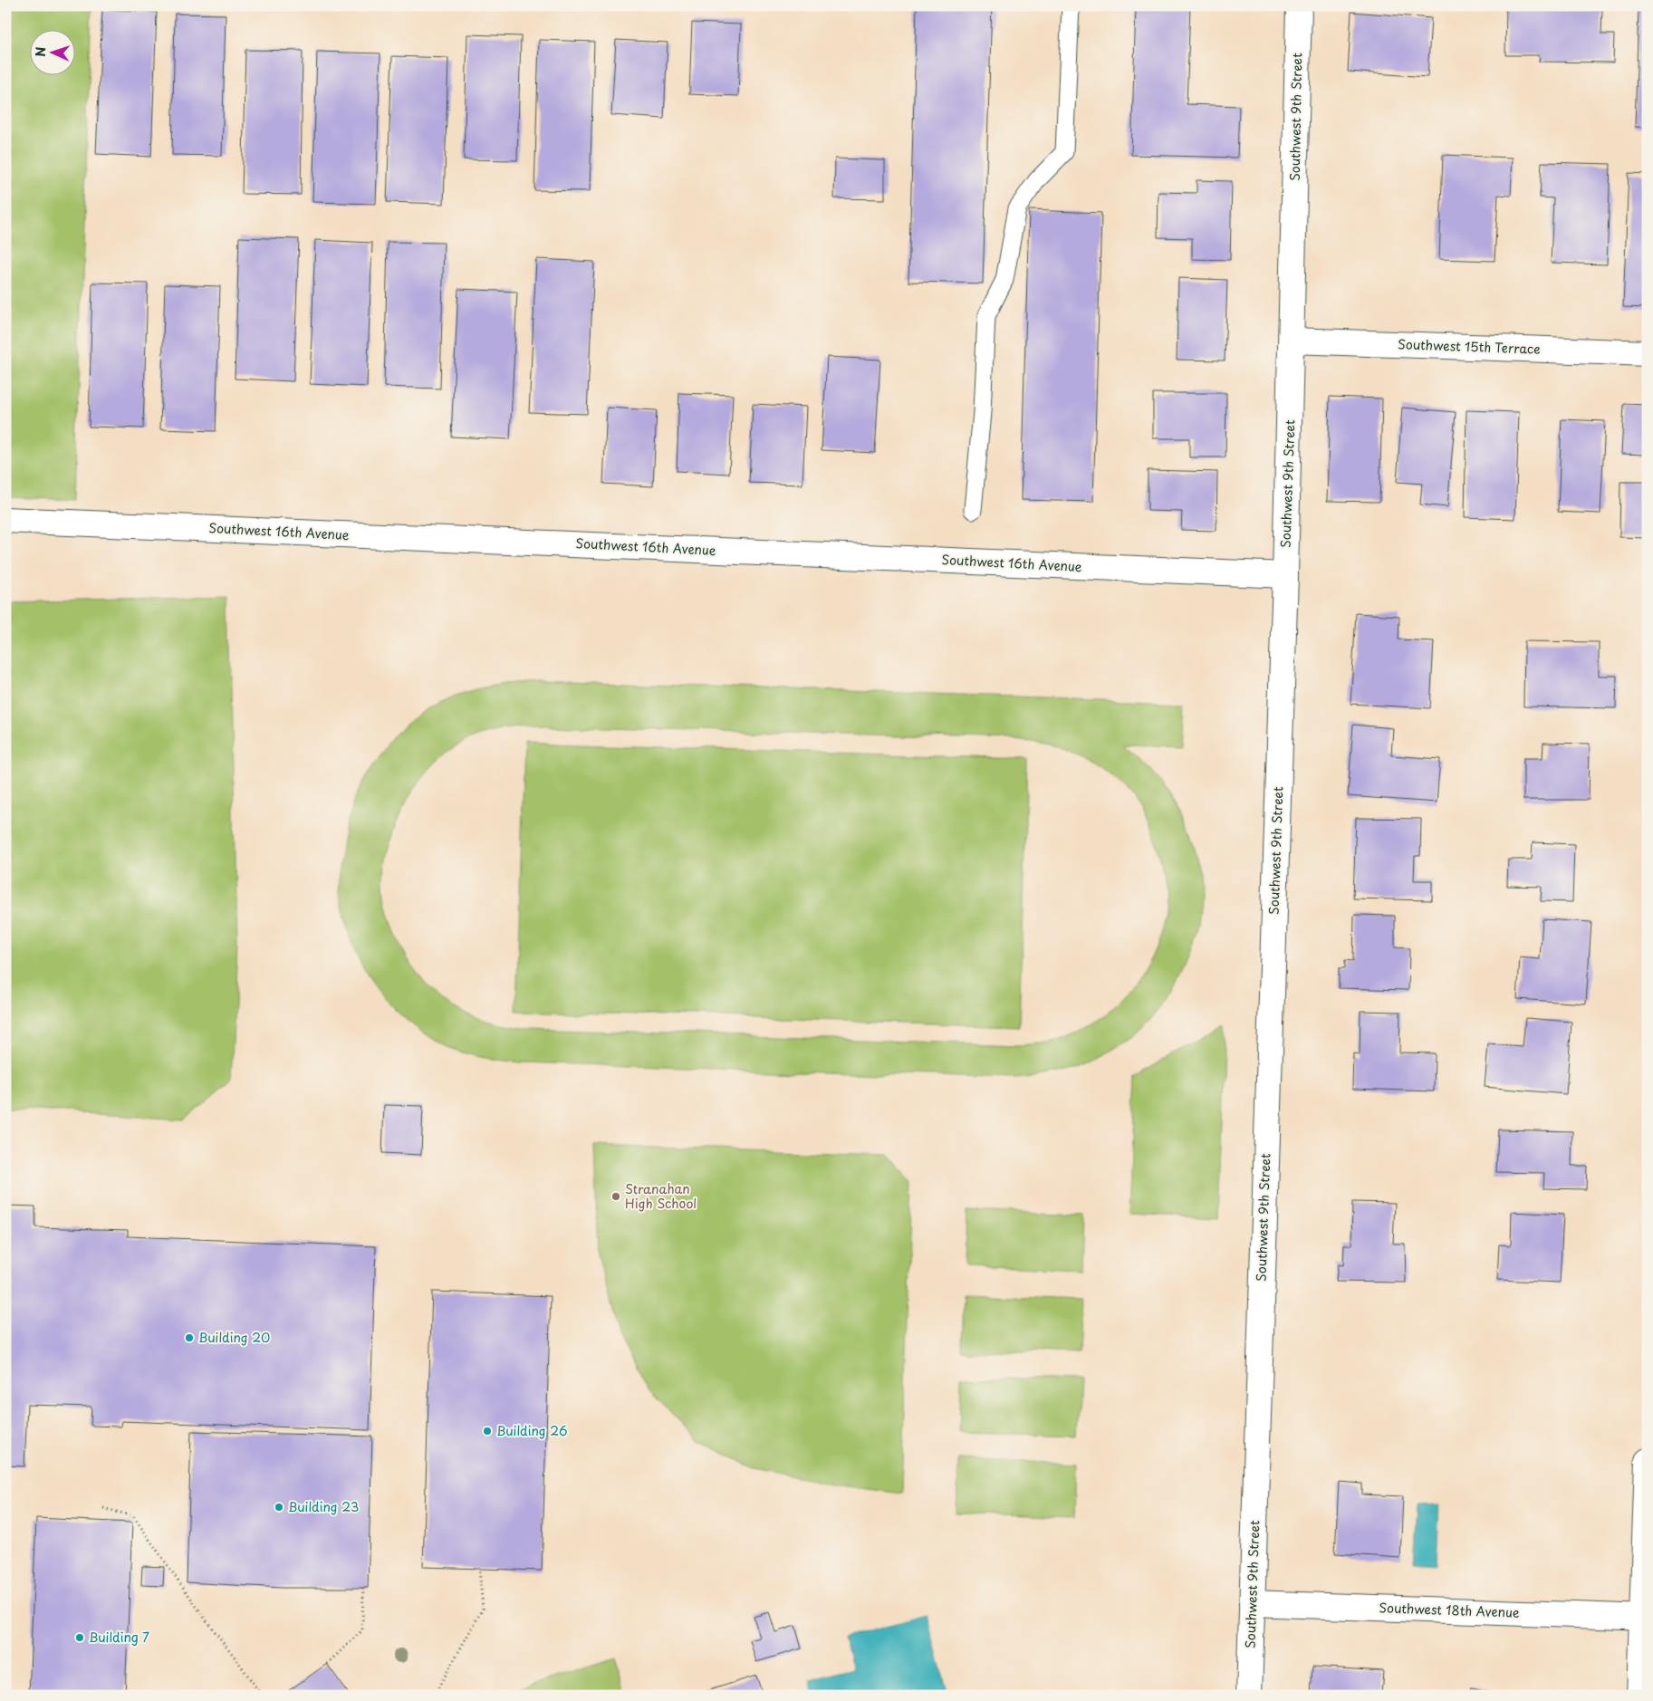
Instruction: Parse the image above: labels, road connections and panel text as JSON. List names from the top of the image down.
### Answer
{
  "streets": {
    "street": [
      "Southwest 9th Street",
      "Southwest 15th Terrace",
      "Southwest 16th Avenue",
      "Southwest 18th Avenue"
    ]
  },
  "crossings": [
    ["Southwest 9th Street", "Southwest 15th Terrace"],
    ["Southwest 9th Street", "Southwest 16th Avenue"],
    ["Southwest 9th Street", "Southwest 18th Avenue"]
  ],
  "places": [
    "Stranahan High School",
    "Building 20",
    "Building 26",
    "Building 23",
    "Building 7"
  ],
  "north": "left"
}
